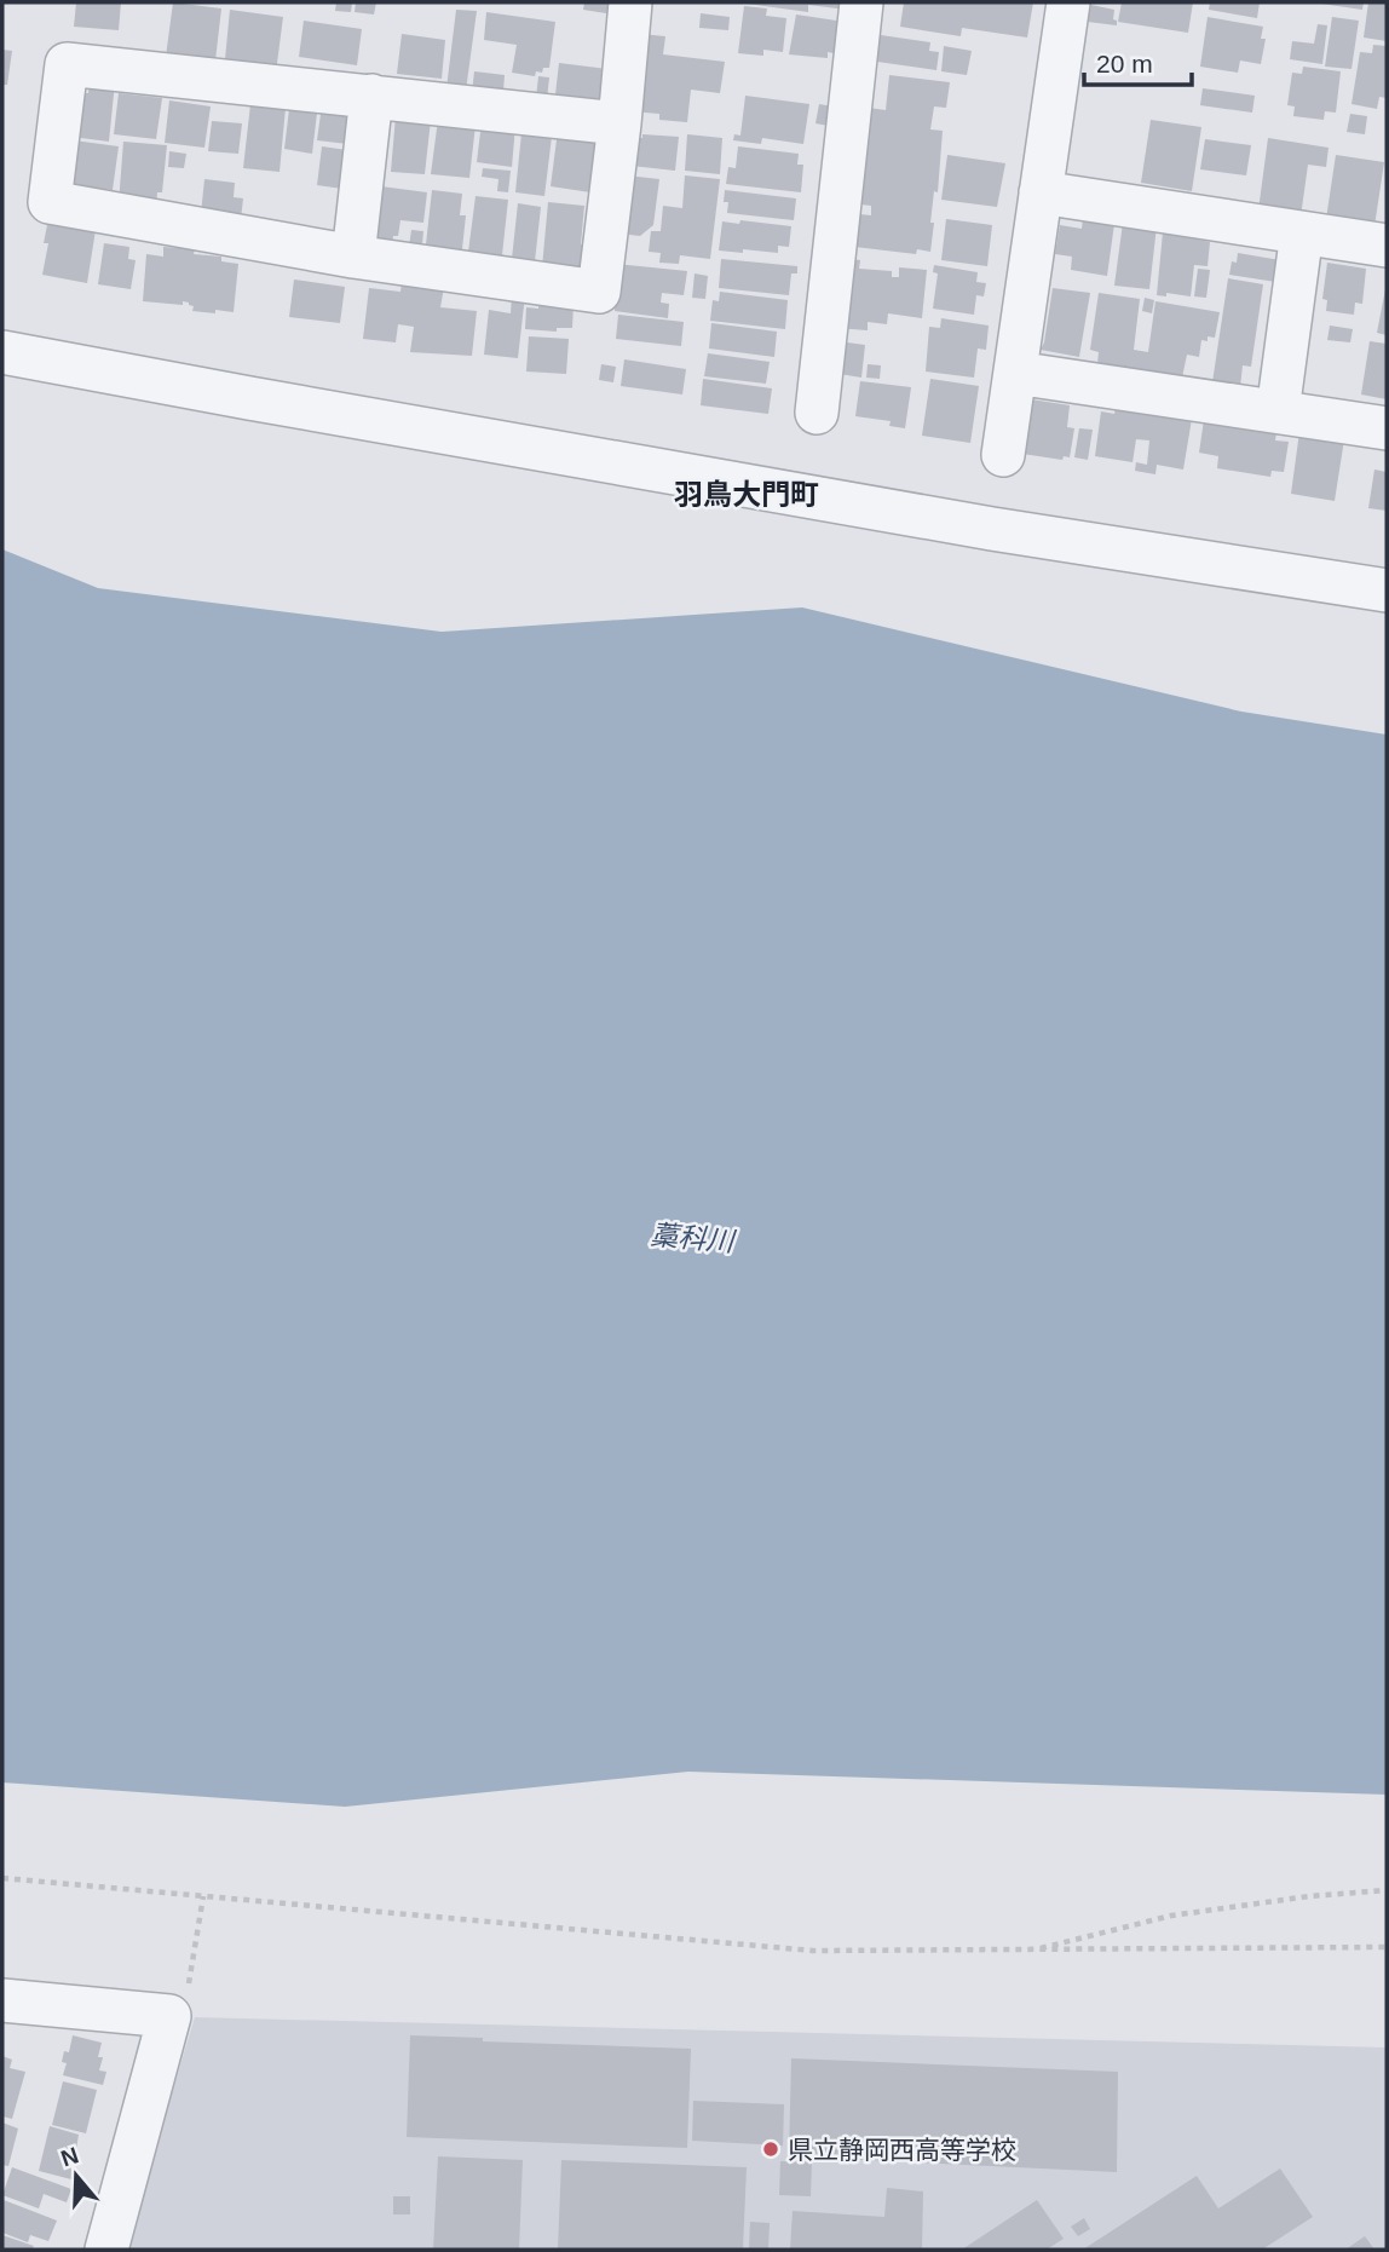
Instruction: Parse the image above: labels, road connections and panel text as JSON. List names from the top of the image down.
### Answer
{
  "districts": ["羽鳥大門町"],
  "water": ["藁科川"],
  "places": ["県立静岡西高等学校"],
  "scale_bar": "20 m",
  "north": "top"
}
